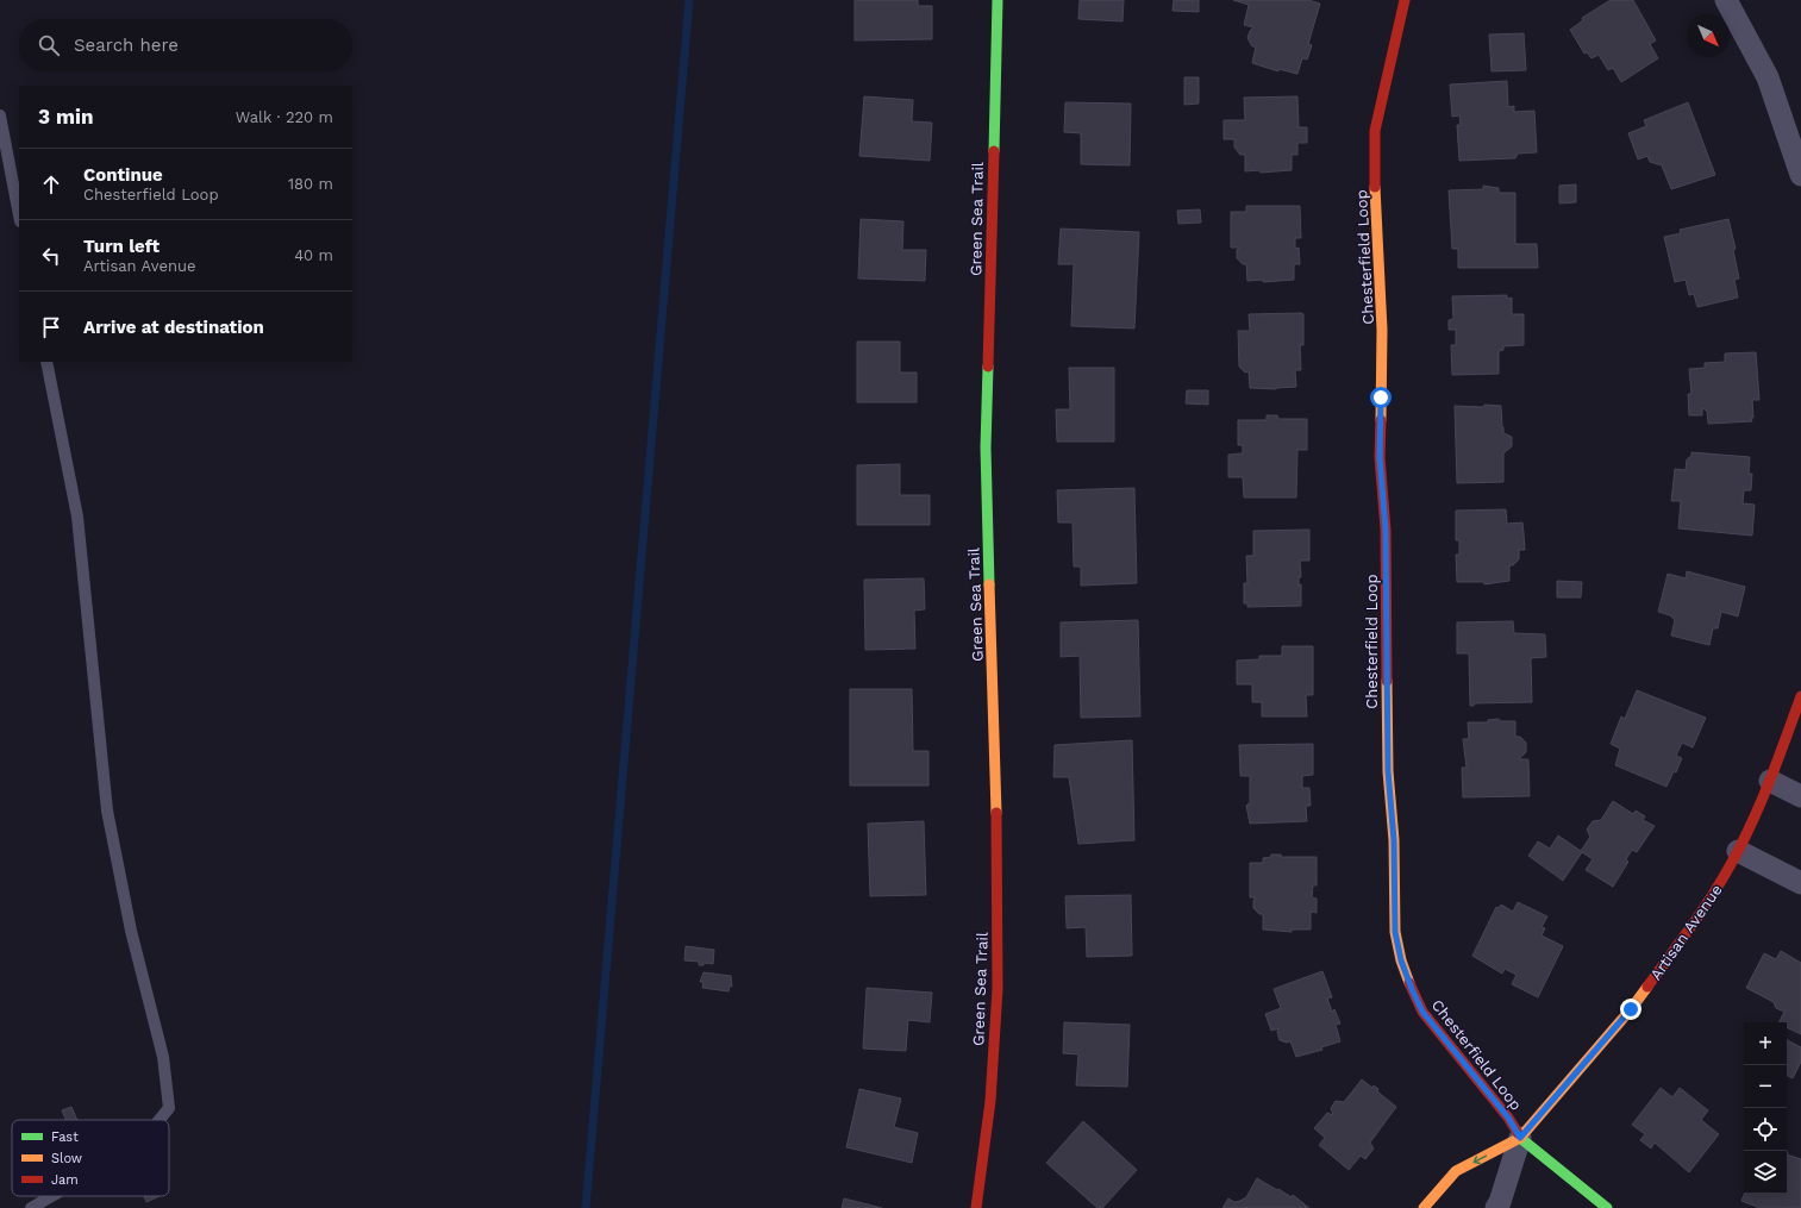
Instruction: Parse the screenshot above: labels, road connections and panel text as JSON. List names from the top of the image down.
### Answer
{
  "streets": {
    "street": ["Green Sea Trail", "Chesterfield Loop", "Artisan Avenue"]
  },
  "crossings": [
    ["Chesterfield Loop", "Artisan Avenue"]
  ],
  "legend": ["Fast", "Slow", "Jam"],
  "north": "bottom right",
  "page": {
    "search": "Search here",
    "heading": ["3 min", "Walk · 220 m"],
    "list": [
      ["Continue", "Chesterfield Loop", "180 m"],
      ["Turn left", "Artisan Avenue", "40 m"],
      "Arrive at destination"
    ],
    "map_buttons": ["+", "−"]
  }
}
